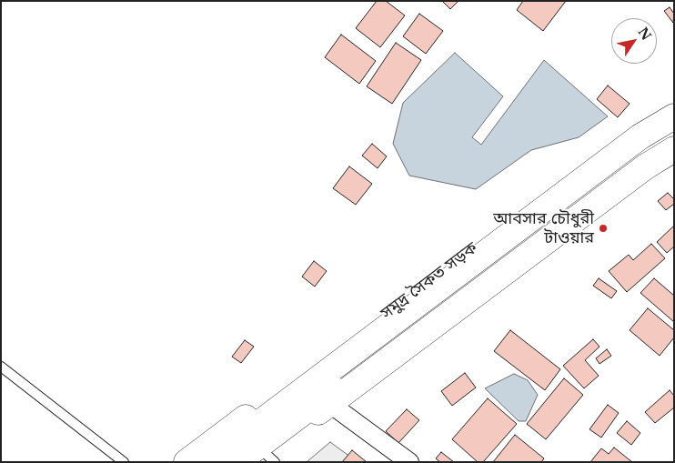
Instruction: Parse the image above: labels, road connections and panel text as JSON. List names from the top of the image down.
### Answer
{
  "streets": {
    "main road": ["সমুদ্র সৈকত সড়ক"]
  },
  "places": ["আবসার চৌধুরী টাওয়ার"],
  "north": "top right"
}
